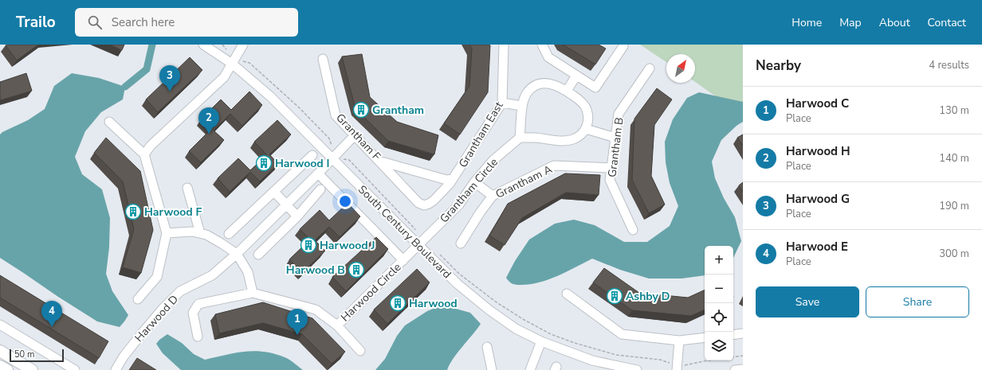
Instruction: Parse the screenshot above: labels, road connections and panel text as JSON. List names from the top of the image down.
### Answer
{
  "streets": {
    "street": [
      "Grantham East",
      "Grantham F",
      "Grantham B",
      "Grantham A",
      "Grantham Circle",
      "South Century Boulevard",
      "Harwood Circle",
      "Harwood D"
    ]
  },
  "crossings": [
    ["Grantham East", "Grantham F"],
    ["Grantham F", "Harwood D"],
    ["Grantham B", "Grantham A"],
    ["Grantham Circle", "South Century Boulevard"],
    ["Grantham Circle", "Harwood Circle"],
    ["South Century Boulevard", "Harwood Circle"],
    ["South Century Boulevard", "Harwood D"]
  ],
  "places": {
    "building": [
      "Grantham",
      "Harwood I",
      "Harwood F",
      "Harwood J",
      "Harwood B",
      "Ashby D",
      "Harwood"
    ]
  },
  "scale_bar": "50 m",
  "north": "top right",
  "page": {
    "header": "Trailo",
    "search": "Search here",
    "nav": [
      "Home",
      "Map",
      "About",
      "Contact"
    ],
    "heading": ["Nearby", "4 results"],
    "pins": [
      "3",
      "2",
      "4",
      "1"
    ],
    "list": [
      {
        "mark": "1",
        "name": "Harwood C",
        "note": "Place",
        "value": "130 m"
      },
      {
        "mark": "2",
        "name": "Harwood H",
        "note": "Place",
        "value": "140 m"
      },
      {
        "mark": "3",
        "name": "Harwood G",
        "note": "Place",
        "value": "190 m"
      },
      {
        "mark": "4",
        "name": "Harwood E",
        "note": "Place",
        "value": "300 m"
      }
    ],
    "map_buttons": ["+", "−"],
    "buttons": ["Save", "Share"],
    "scale": "50 m"
  }
}
